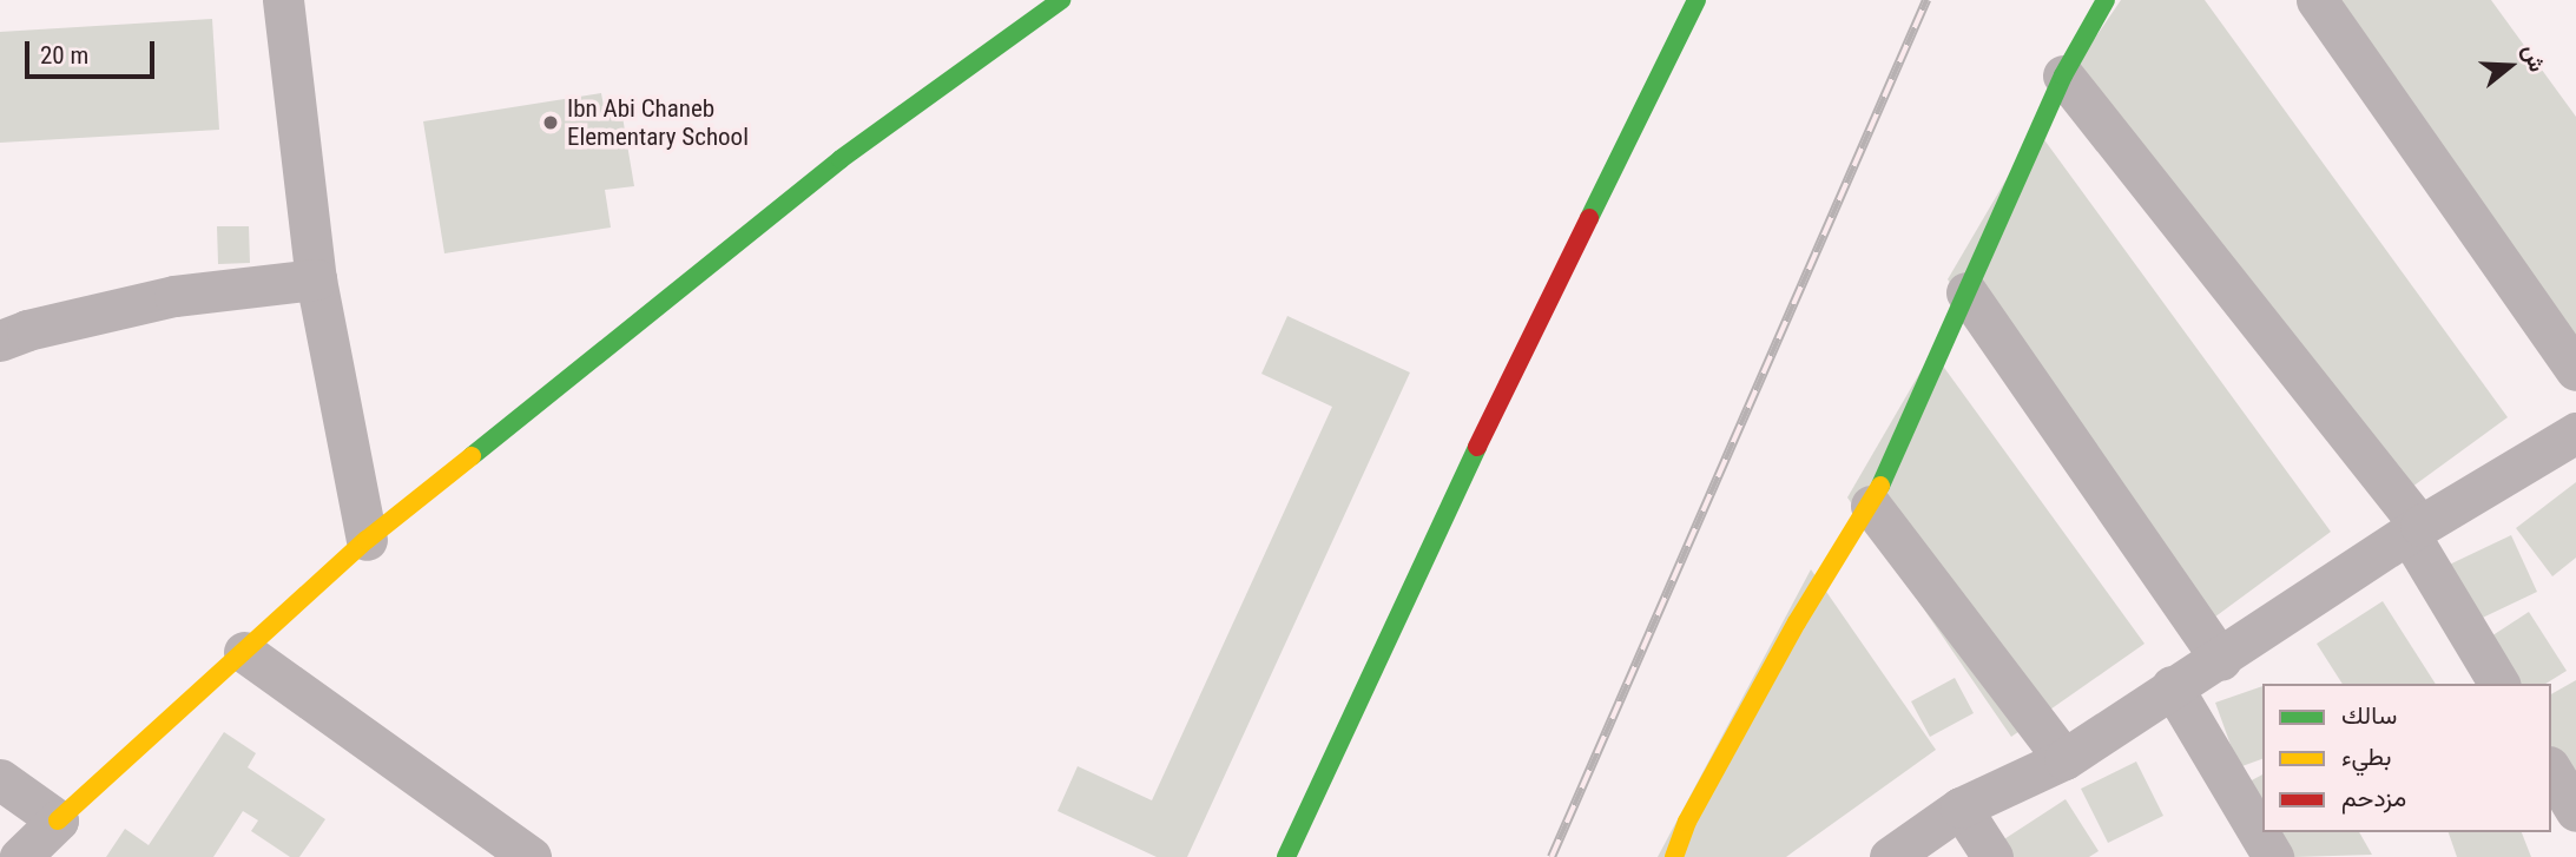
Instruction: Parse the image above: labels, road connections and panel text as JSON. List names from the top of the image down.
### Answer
{
  "places": ["Ibn Abi Chaneb Elementary School"],
  "legend": ["سالك", "بطيء", "مزدحم"],
  "scale_bar": "20 m",
  "north": "right"
}
